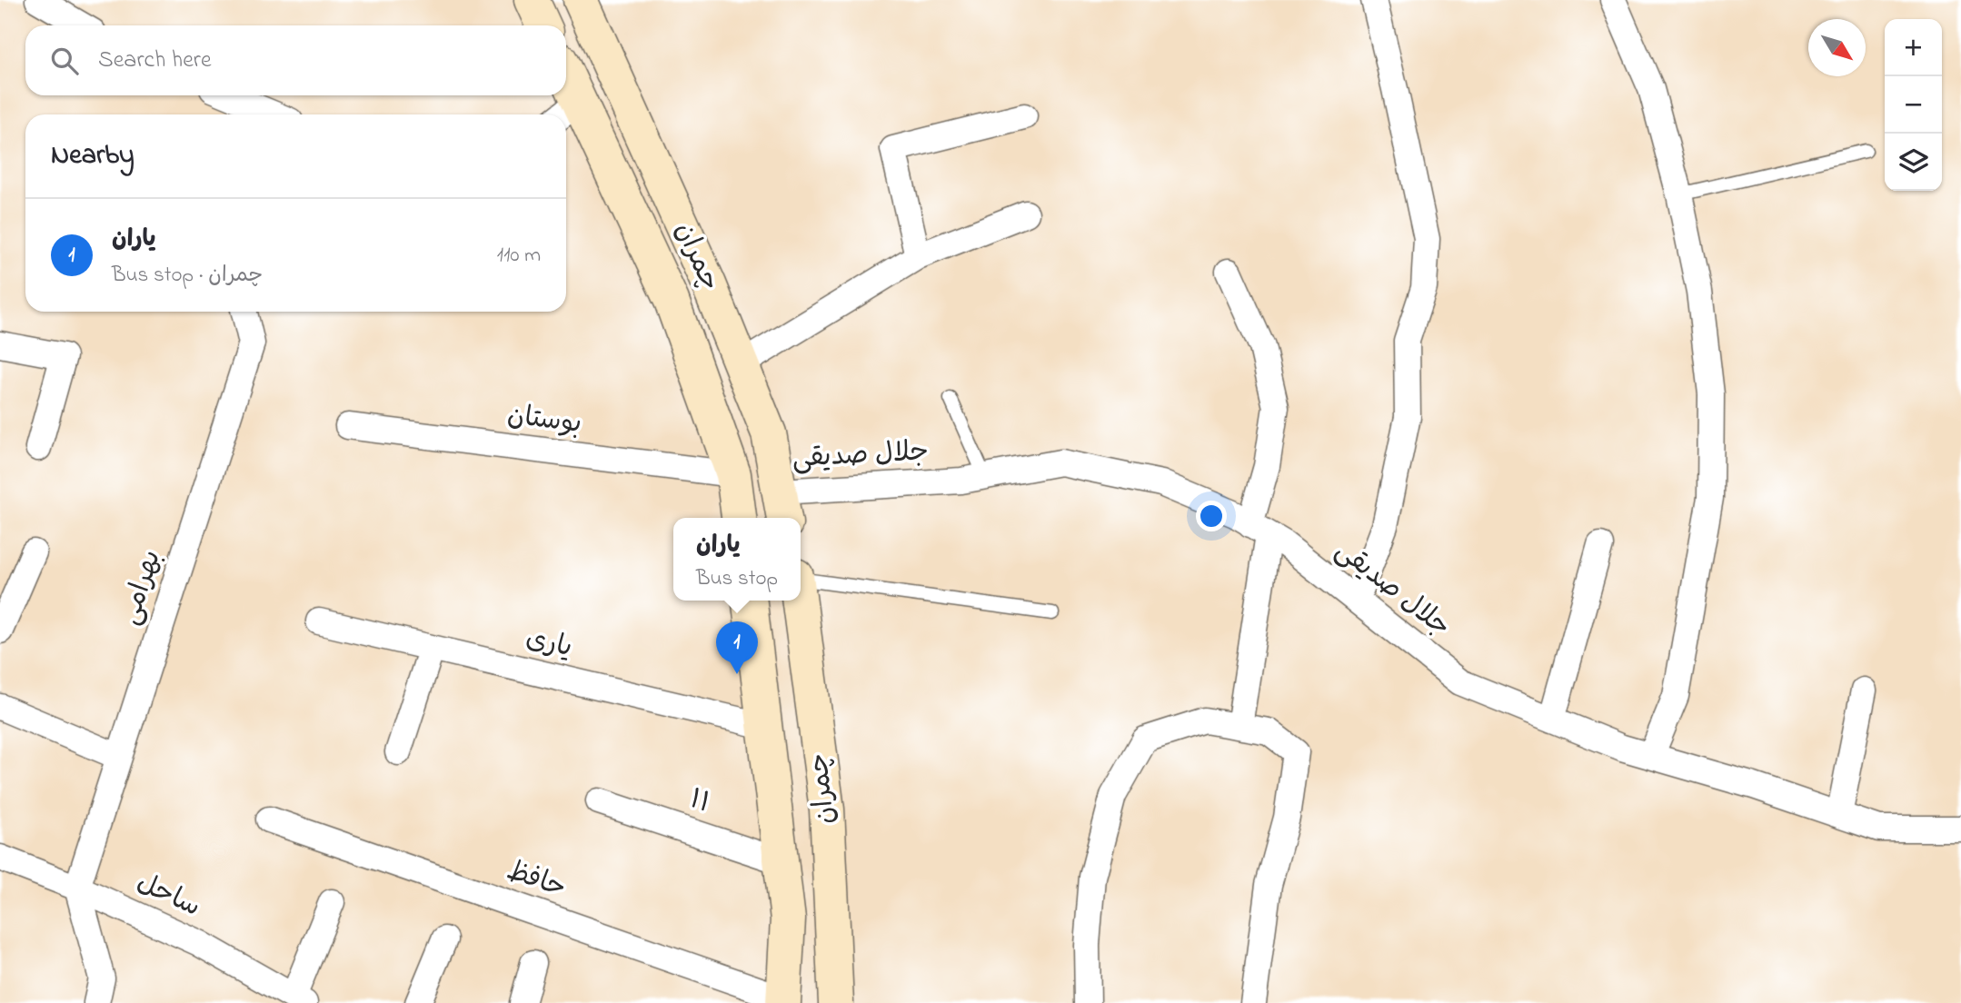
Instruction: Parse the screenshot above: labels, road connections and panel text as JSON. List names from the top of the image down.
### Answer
{
  "streets": {
    "main road": ["چمران"],
    "street": [
      "بوستان",
      "جلال صدیقی",
      "بهرامی",
      "یاری",
      "۱۱",
      "حافظ",
      "ساحل"
    ]
  },
  "crossings": [
    ["چمران", "بوستان"],
    ["چمران", "جلال صدیقی"],
    ["چمران", "یاری"],
    ["چمران", "۱۱"],
    ["چمران", "حافظ"],
    ["بهرامی", "ساحل"]
  ],
  "north": "bottom right",
  "page": {
    "map_buttons": ["+", "−"],
    "search": "Search here",
    "heading": "Nearby",
    "list": [
      {
        "mark": "1",
        "name": "یاران",
        "note": "Bus stop · چمران",
        "value": "110 m"
      }
    ],
    "popup": ["یاران", "Bus stop"],
    "pins": "1"
  }
}
